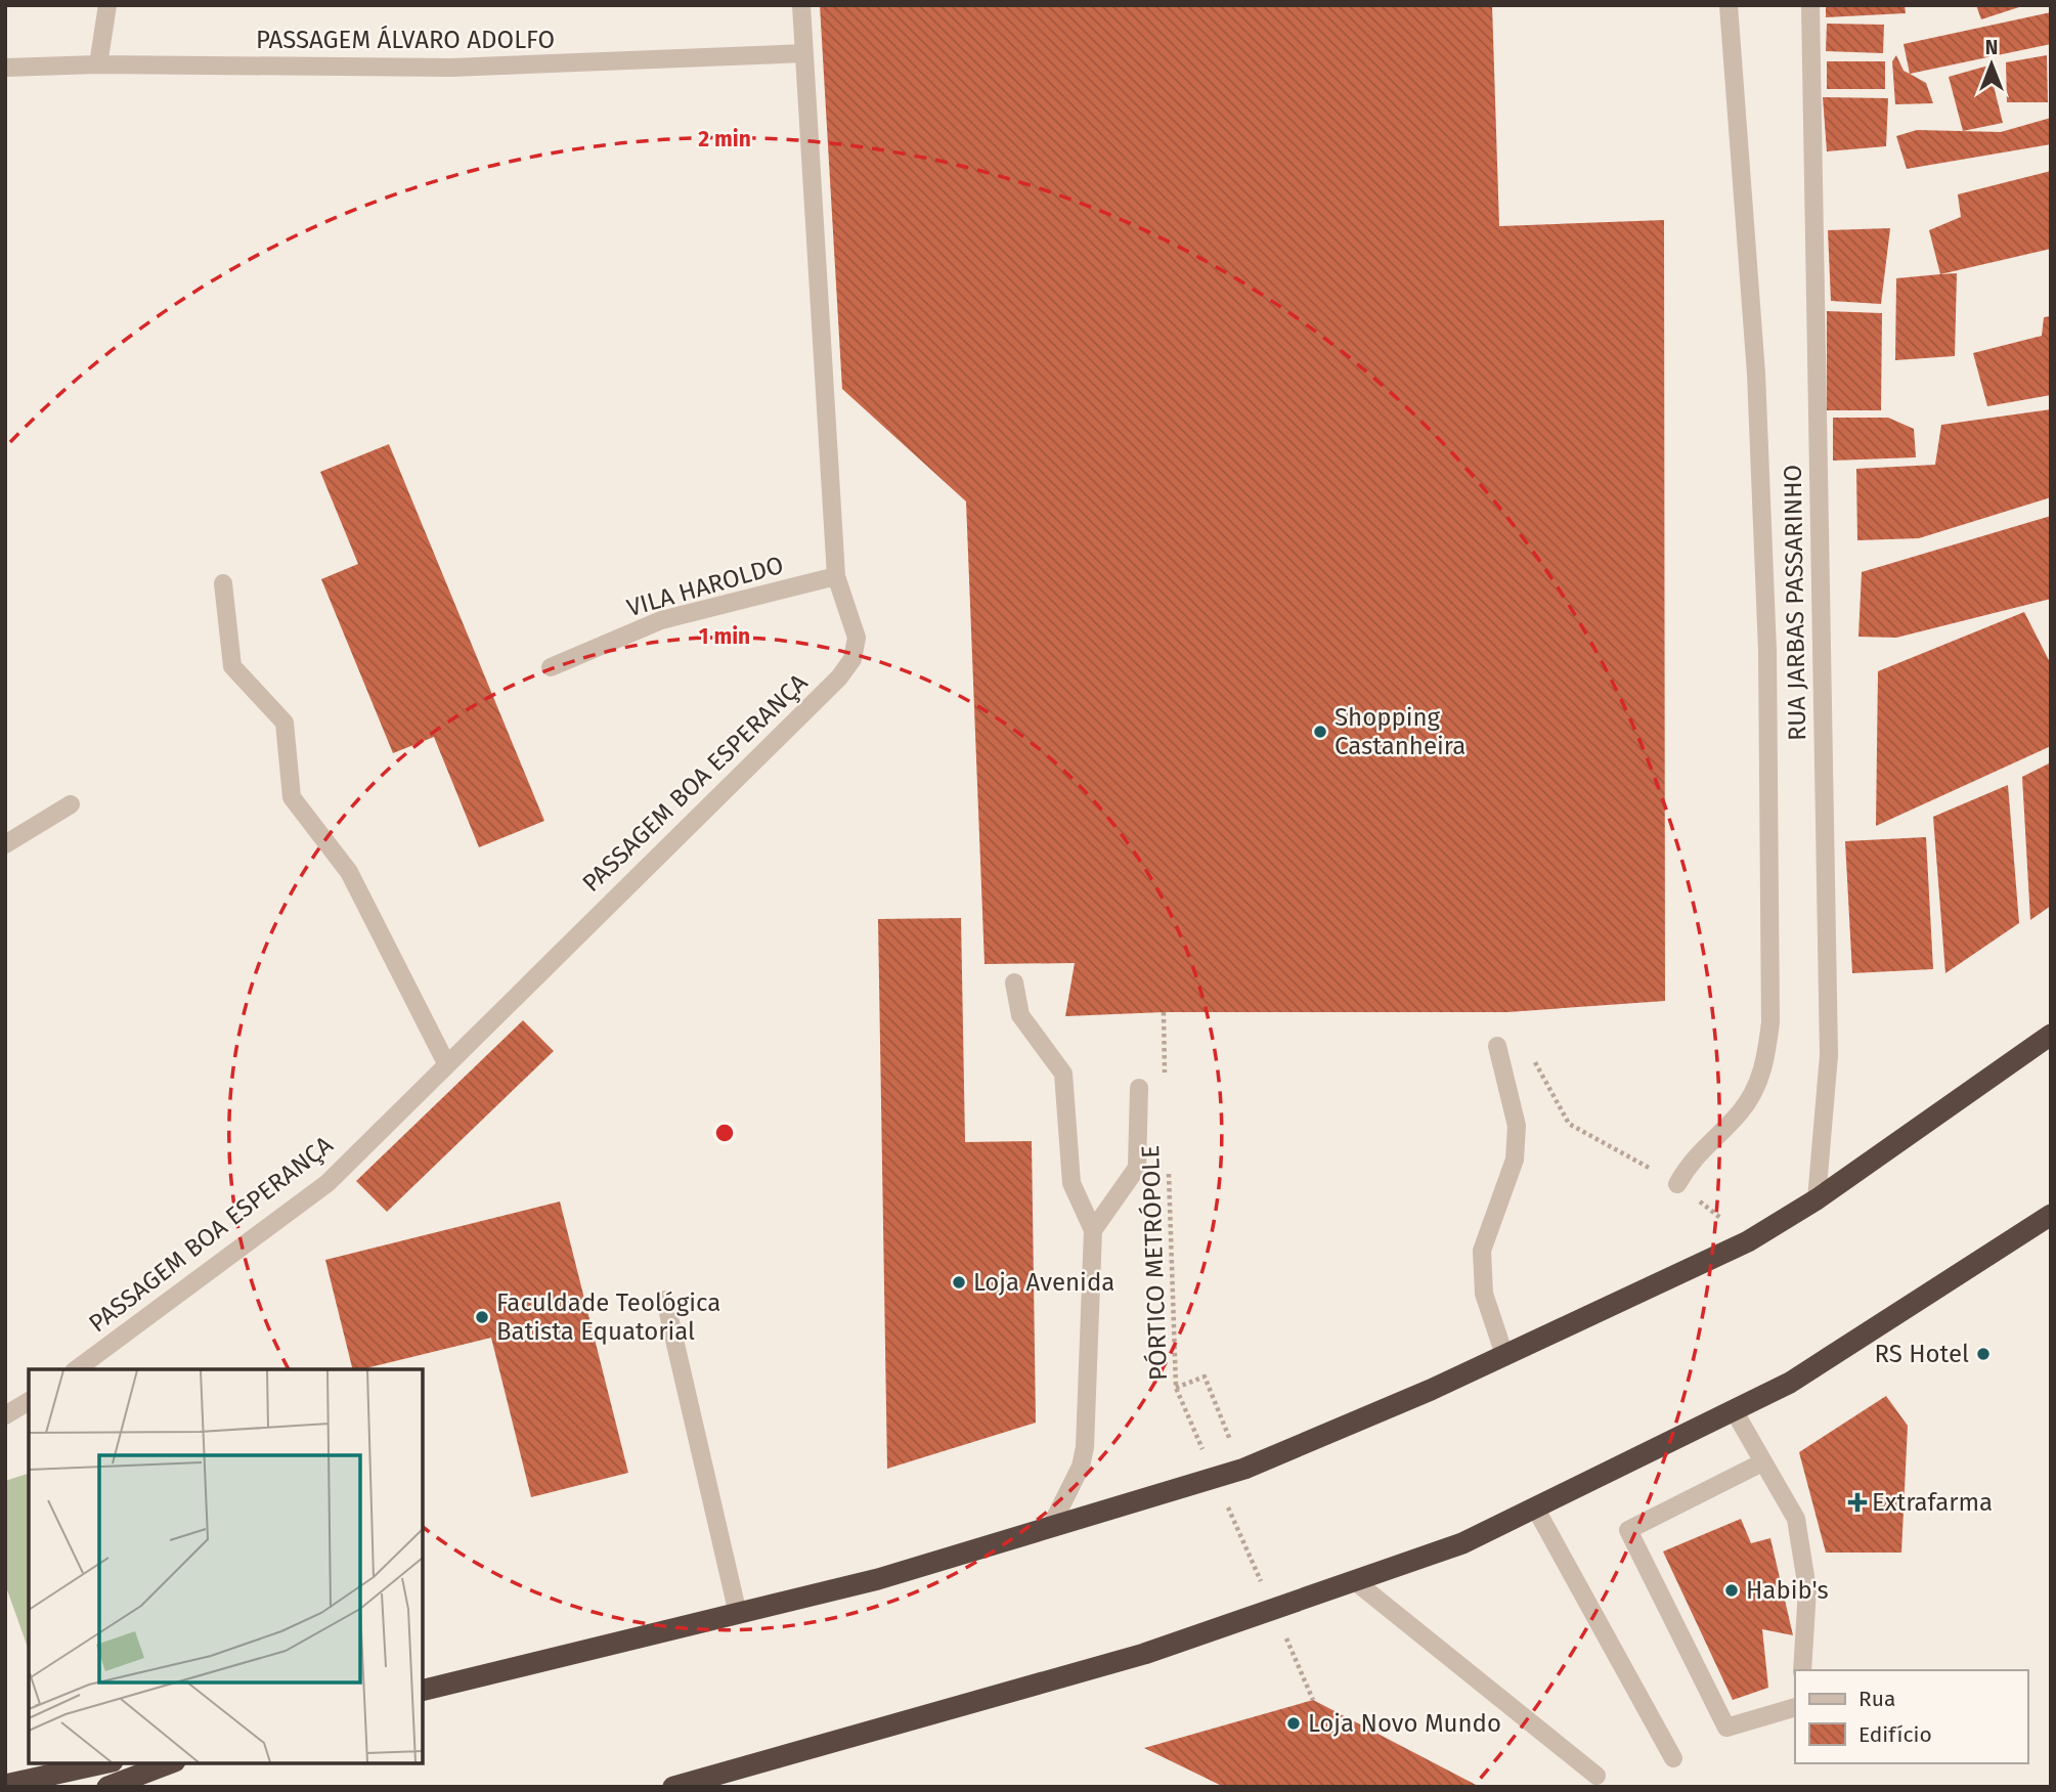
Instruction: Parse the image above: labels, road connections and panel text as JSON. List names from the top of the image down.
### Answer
{
  "streets": {
    "street": [
      "PASSAGEM ÁLVARO ADOLFO",
      "VILA HAROLDO",
      "RUA JARBAS PASSARINHO",
      "PASSAGEM BOA ESPERANÇA"
    ],
    "path": ["PÓRTICO METRÓPOLE"]
  },
  "crossings": [
    ["PASSAGEM ÁLVARO ADOLFO", "PASSAGEM BOA ESPERANÇA"],
    ["VILA HAROLDO", "PASSAGEM BOA ESPERANÇA"]
  ],
  "places": {
    "other": [
      "Shopping Castanheira",
      "Loja Avenida",
      "Faculdade Teológica Batista Equatorial",
      "RS Hotel",
      "Habib's",
      "Loja Novo Mundo"
    ],
    "health": ["Extrafarma"]
  },
  "legend": ["Rua", "Edifício"],
  "north": "top",
  "rings": ["2 min", "1 min"]
}
